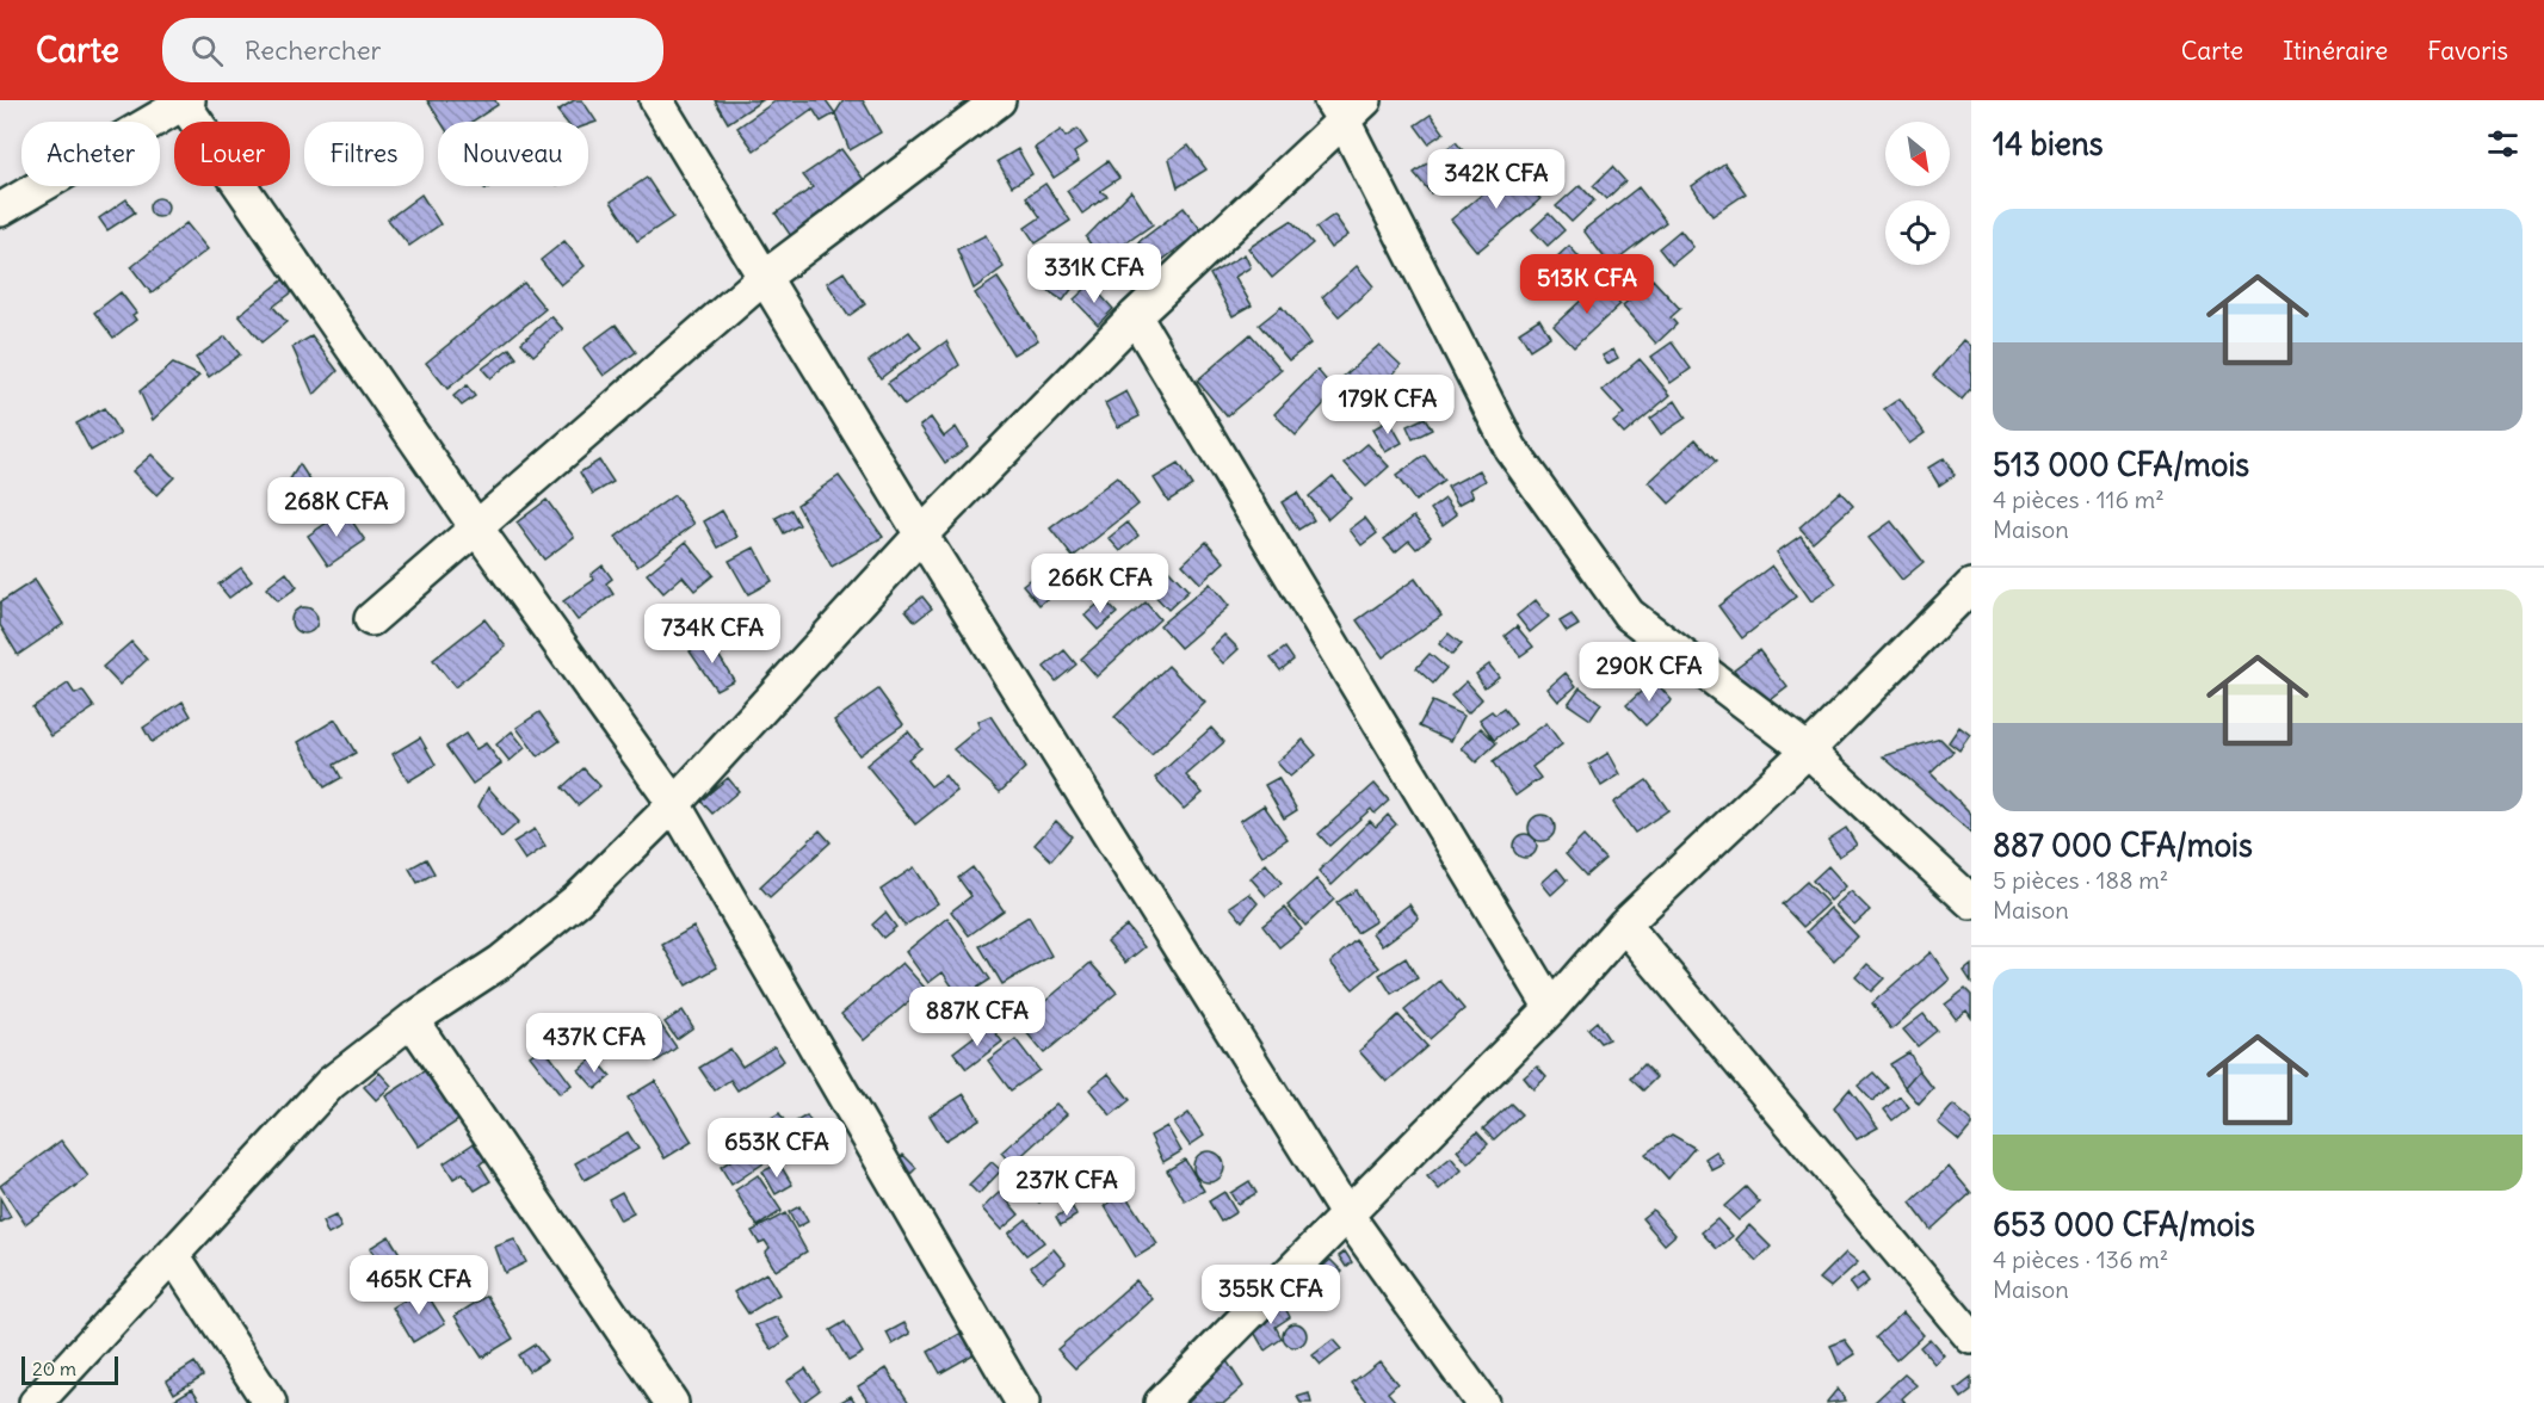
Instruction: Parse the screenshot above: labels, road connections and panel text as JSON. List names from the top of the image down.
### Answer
{
  "scale_bar": "20 m",
  "north": "bottom right",
  "page": {
    "header": "Carte",
    "search": "Rechercher",
    "nav": ["Carte", "Itinéraire", "Favoris"],
    "heading": "14 biens",
    "chip": [
      "Acheter",
      "Louer",
      "Filtres",
      "Nouveau"
    ],
    "price": [
      "342K CFA",
      "331K CFA",
      "513K CFA",
      "179K CFA",
      "268K CFA",
      "266K CFA",
      "734K CFA",
      "290K CFA",
      "887K CFA",
      "437K CFA",
      "653K CFA",
      "237K CFA",
      "465K CFA",
      "355K CFA"
    ],
    "list": [
      {
        "name": "513 000 CFA/mois",
        "note": "4 pièces · 116 m² · Maison"
      },
      {
        "name": "887 000 CFA/mois",
        "note": "5 pièces · 188 m² · Maison"
      },
      {
        "name": "653 000 CFA/mois",
        "note": "4 pièces · 136 m² · Maison"
      }
    ],
    "scale": "20 m"
  }
}
